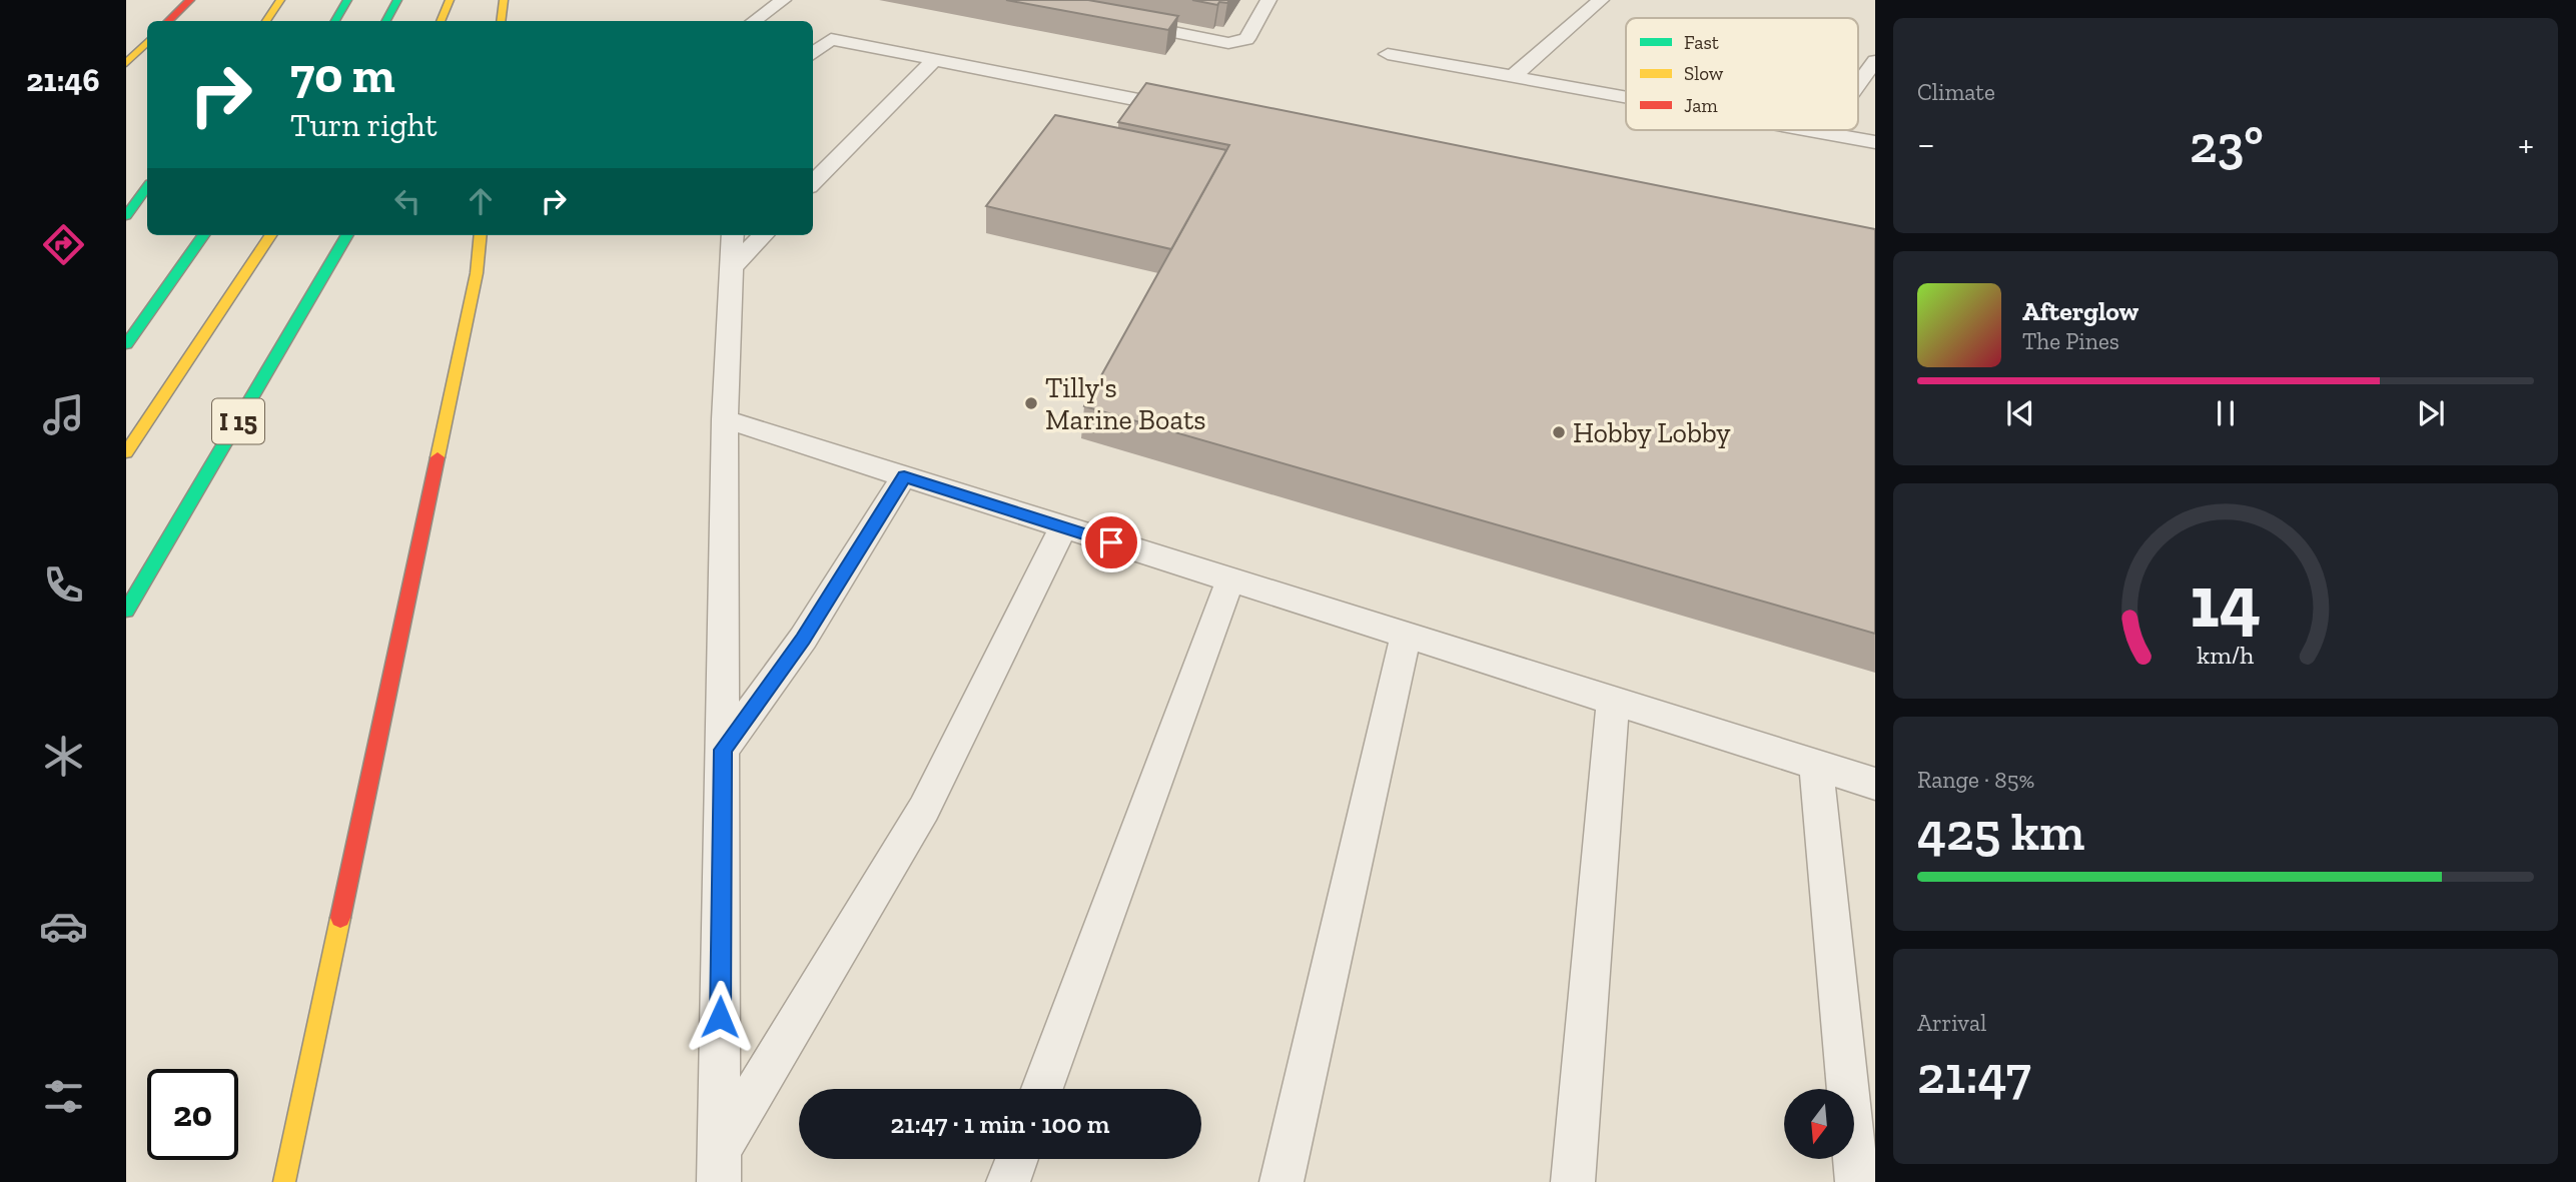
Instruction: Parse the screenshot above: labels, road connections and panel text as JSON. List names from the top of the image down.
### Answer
{
  "streets": {
    "highway": ["I 15"]
  },
  "places": ["Tilly's Marine Boats", "Hobby Lobby"],
  "legend": ["Fast", "Slow", "Jam"],
  "north": "bottom",
  "page": {
    "tabs": "21:46",
    "tile": [
      "Climate",
      ["Range · 85%", "425 km"],
      ["Arrival", "21:47"]
    ],
    "turn": ["70 m", "Turn right"],
    "heat": ["−", "23°", "+"],
    "song": ["Afterglow", "The Pines"],
    "limit": "20",
    "trip": "21:47 · 1 min · 100 m",
    "gauge": ["14", "km/h"]
  }
}
